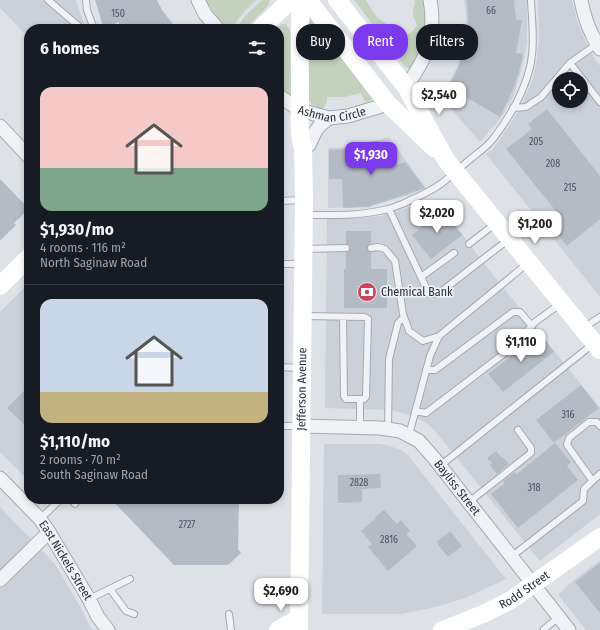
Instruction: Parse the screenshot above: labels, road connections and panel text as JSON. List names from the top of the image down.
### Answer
{
  "streets": {
    "street": [
      "Ashman Circle",
      "Jefferson Avenue",
      "Bayliss Street",
      "East Nickels Street",
      "Rodd Street"
    ]
  },
  "crossings": [
    ["Ashman Circle", "Jefferson Avenue"],
    ["Jefferson Avenue", "Bayliss Street"],
    ["Bayliss Street", "Rodd Street"]
  ],
  "places": {
    "bank": ["Chemical Bank"]
  },
  "house_numbers": [
    "66",
    "150",
    "205",
    "208",
    "215",
    "316",
    "2828",
    "318",
    "2727",
    "2816"
  ],
  "page": {
    "chip": ["Buy", "Rent", "Filters"],
    "heading": "6 homes",
    "list": [
      {
        "name": "$1,930/mo",
        "note": "4 rooms · 116 m² · North Saginaw Road"
      },
      {
        "name": "$1,110/mo",
        "note": "2 rooms · 70 m² · South Saginaw Road"
      }
    ],
    "price": [
      "$2,540",
      "$1,930",
      "$2,020",
      "$1,200",
      "$1,110",
      "$2,690"
    ]
  }
}
